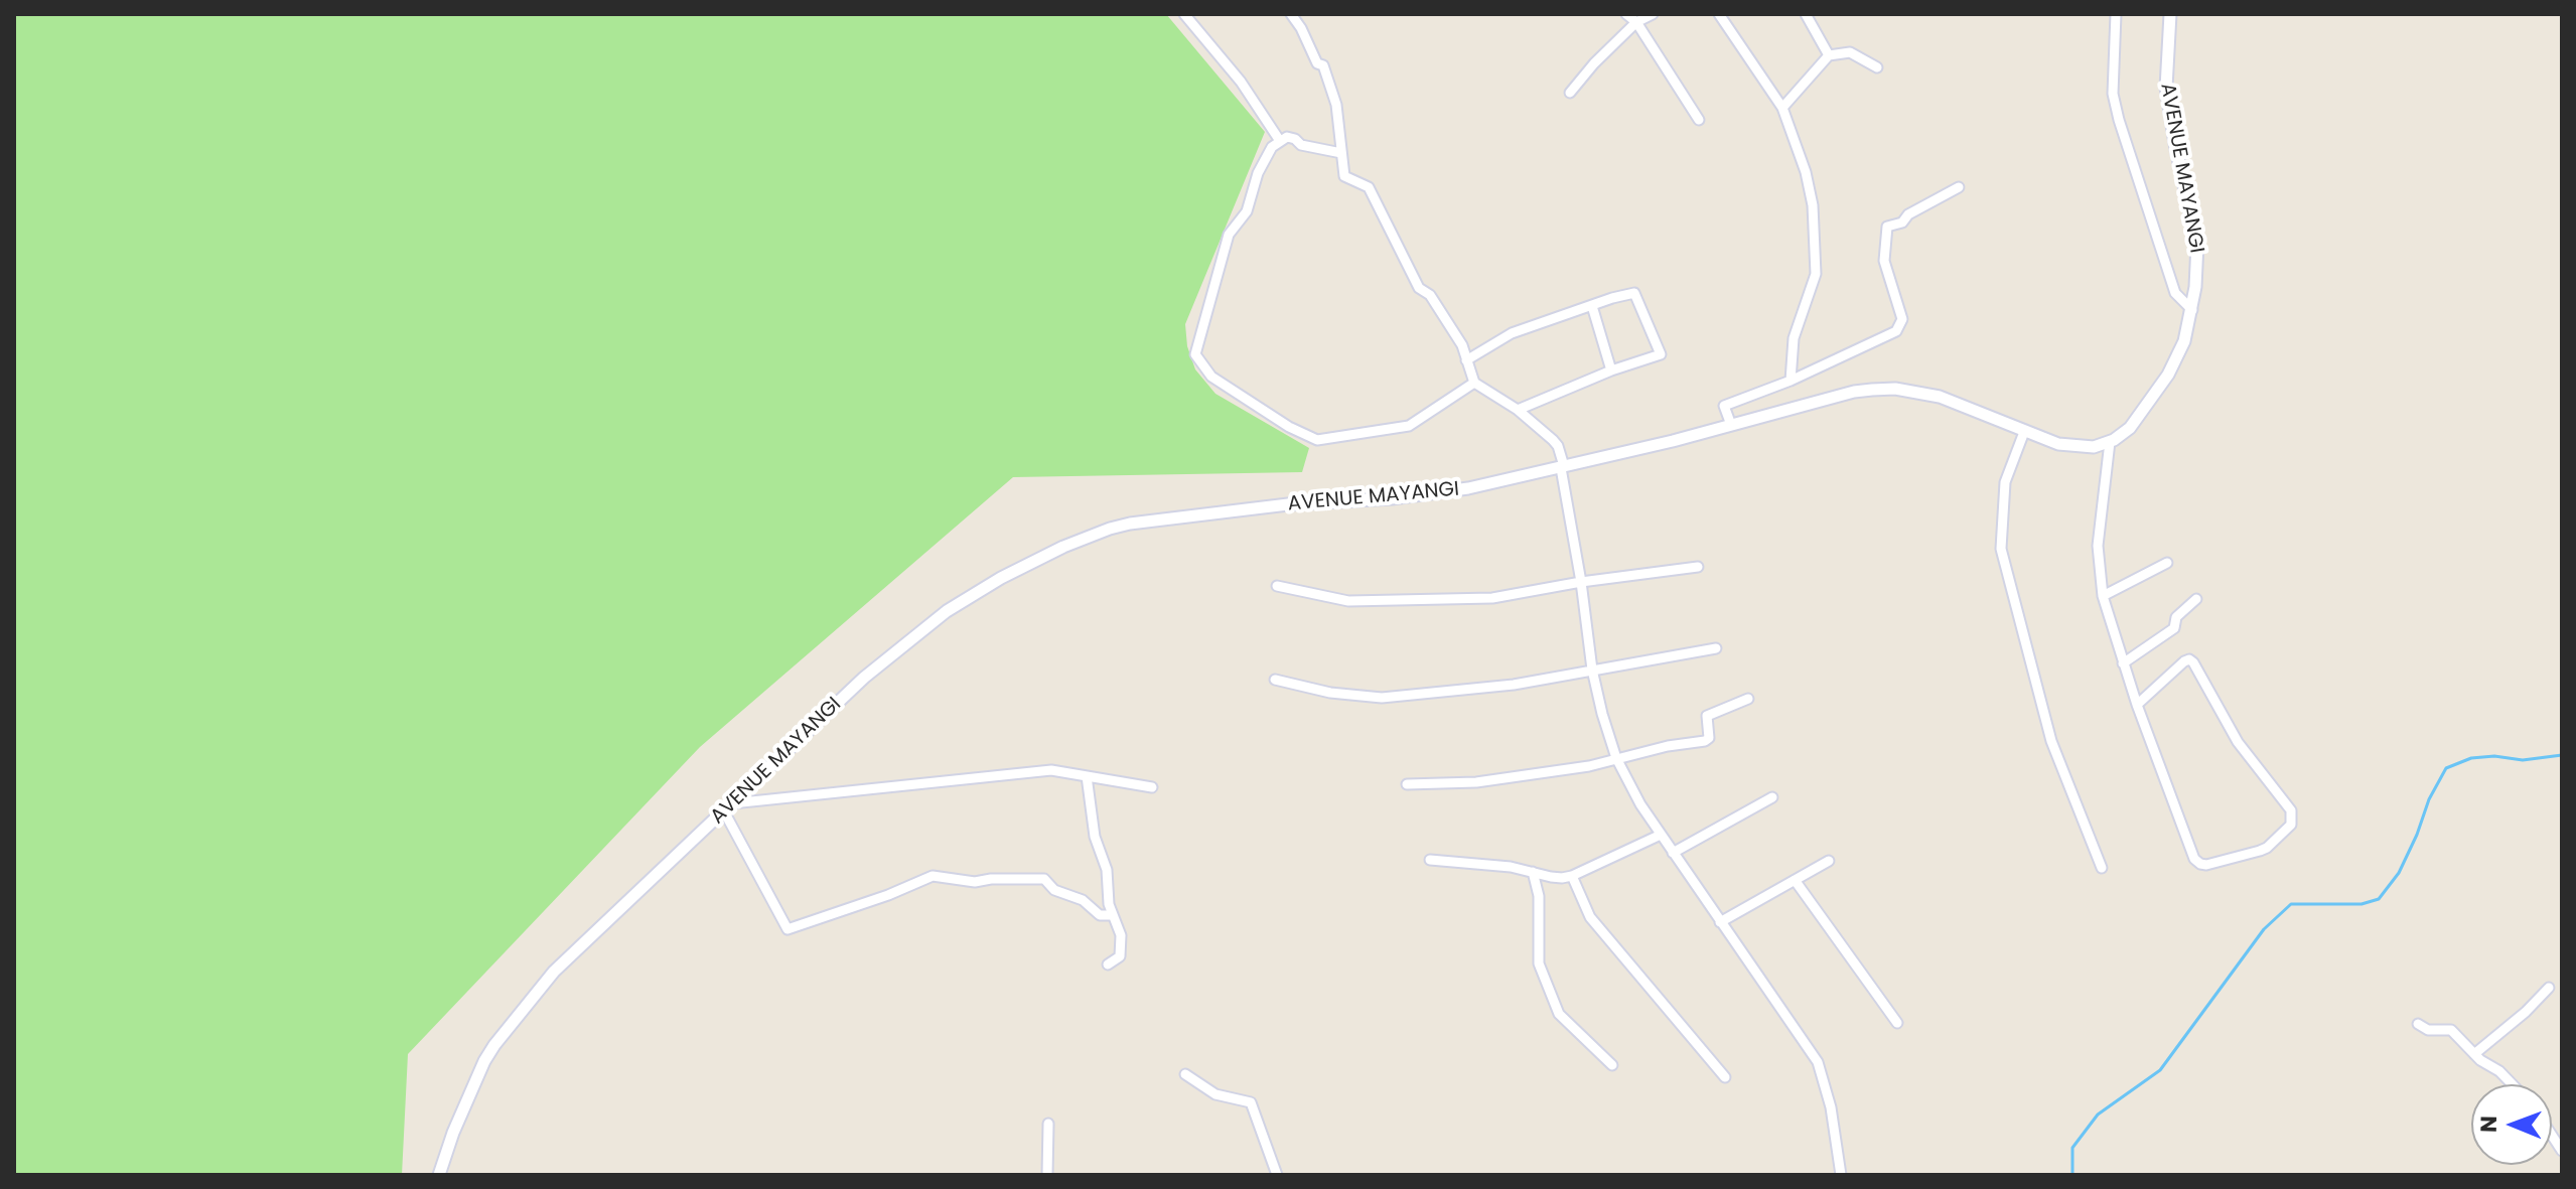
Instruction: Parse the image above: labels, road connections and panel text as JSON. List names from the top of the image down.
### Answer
{
  "streets": {
    "street": ["AVENUE MAYANGI"]
  },
  "north": "left"
}
